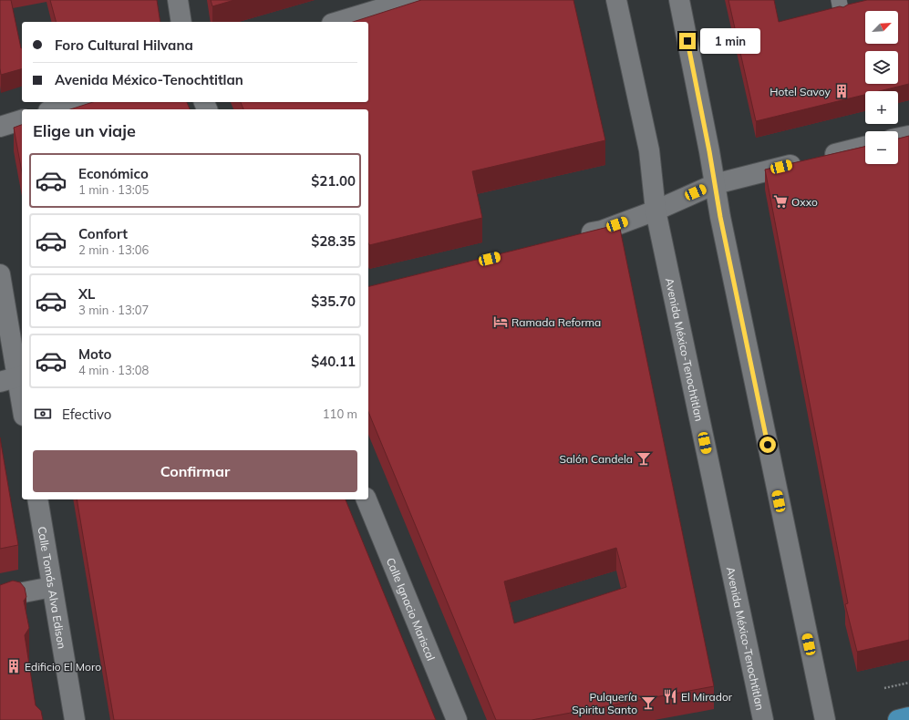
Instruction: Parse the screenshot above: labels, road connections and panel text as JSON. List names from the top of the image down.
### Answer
{
  "streets": {
    "main road": ["Avenida México-Tenochtitlan", "Calle Tomás Alva Edison", "Calle Ignacio Mariscal"]
  },
  "places": {
    "building": ["Hotel Savoy", "Edificio El Moro"],
    "supermarket": ["Oxxo"],
    "hotel": ["Ramada Reforma"],
    "bar": ["Salón Candela", "Pulquería Spiritu Santo"],
    "restaurant": ["El Mirador"]
  },
  "north": "top right",
  "page": {
    "map_buttons": ["+", "−"],
    "banner": ["Foro Cultural Hilvana", "Avenida México-Tenochtitlan"],
    "bubble": "1 min",
    "heading": "Elige un viaje",
    "list": [
      {
        "name": "Económico",
        "note": "1 min · 13:05",
        "value": "$21.00"
      },
      {
        "name": "Confort",
        "note": "2 min · 13:06",
        "value": "$28.35"
      },
      {
        "name": "XL",
        "note": "3 min · 13:07",
        "value": "$35.70"
      },
      {
        "name": "Moto",
        "note": "4 min · 13:08",
        "value": "$40.11"
      }
    ],
    "pay": ["Efectivo", "110 m"],
    "buttons": "Confirmar"
  }
}
